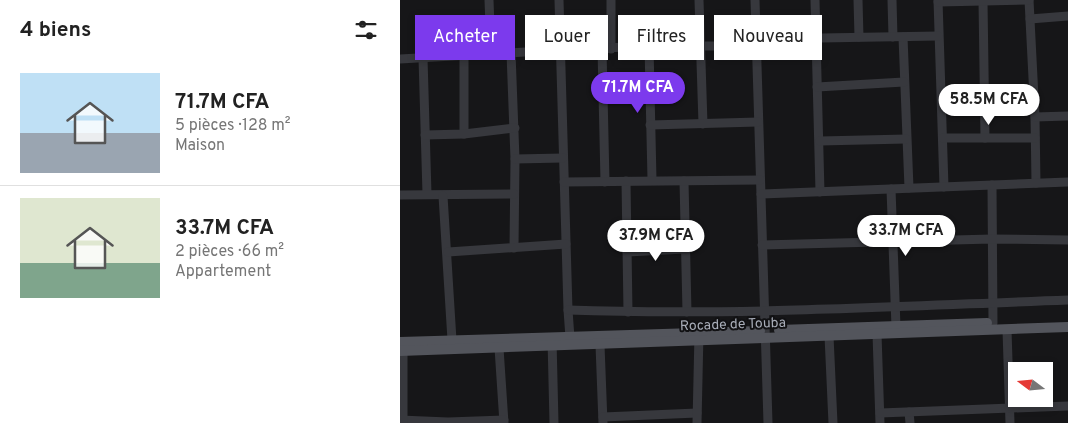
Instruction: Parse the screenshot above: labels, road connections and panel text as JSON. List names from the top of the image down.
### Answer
{
  "streets": {
    "main road": ["Rocade de Touba"]
  },
  "north": "left",
  "page": {
    "heading": "4 biens",
    "chip": [
      "Acheter",
      "Louer",
      "Filtres",
      "Nouveau"
    ],
    "list": [
      {
        "name": "71.7M CFA",
        "note": "5 pièces · 128 m² · Maison"
      },
      {
        "name": "33.7M CFA",
        "note": "2 pièces · 66 m² · Appartement"
      }
    ],
    "price": [
      "71.7M CFA",
      "58.5M CFA",
      "33.7M CFA",
      "37.9M CFA"
    ]
  }
}
